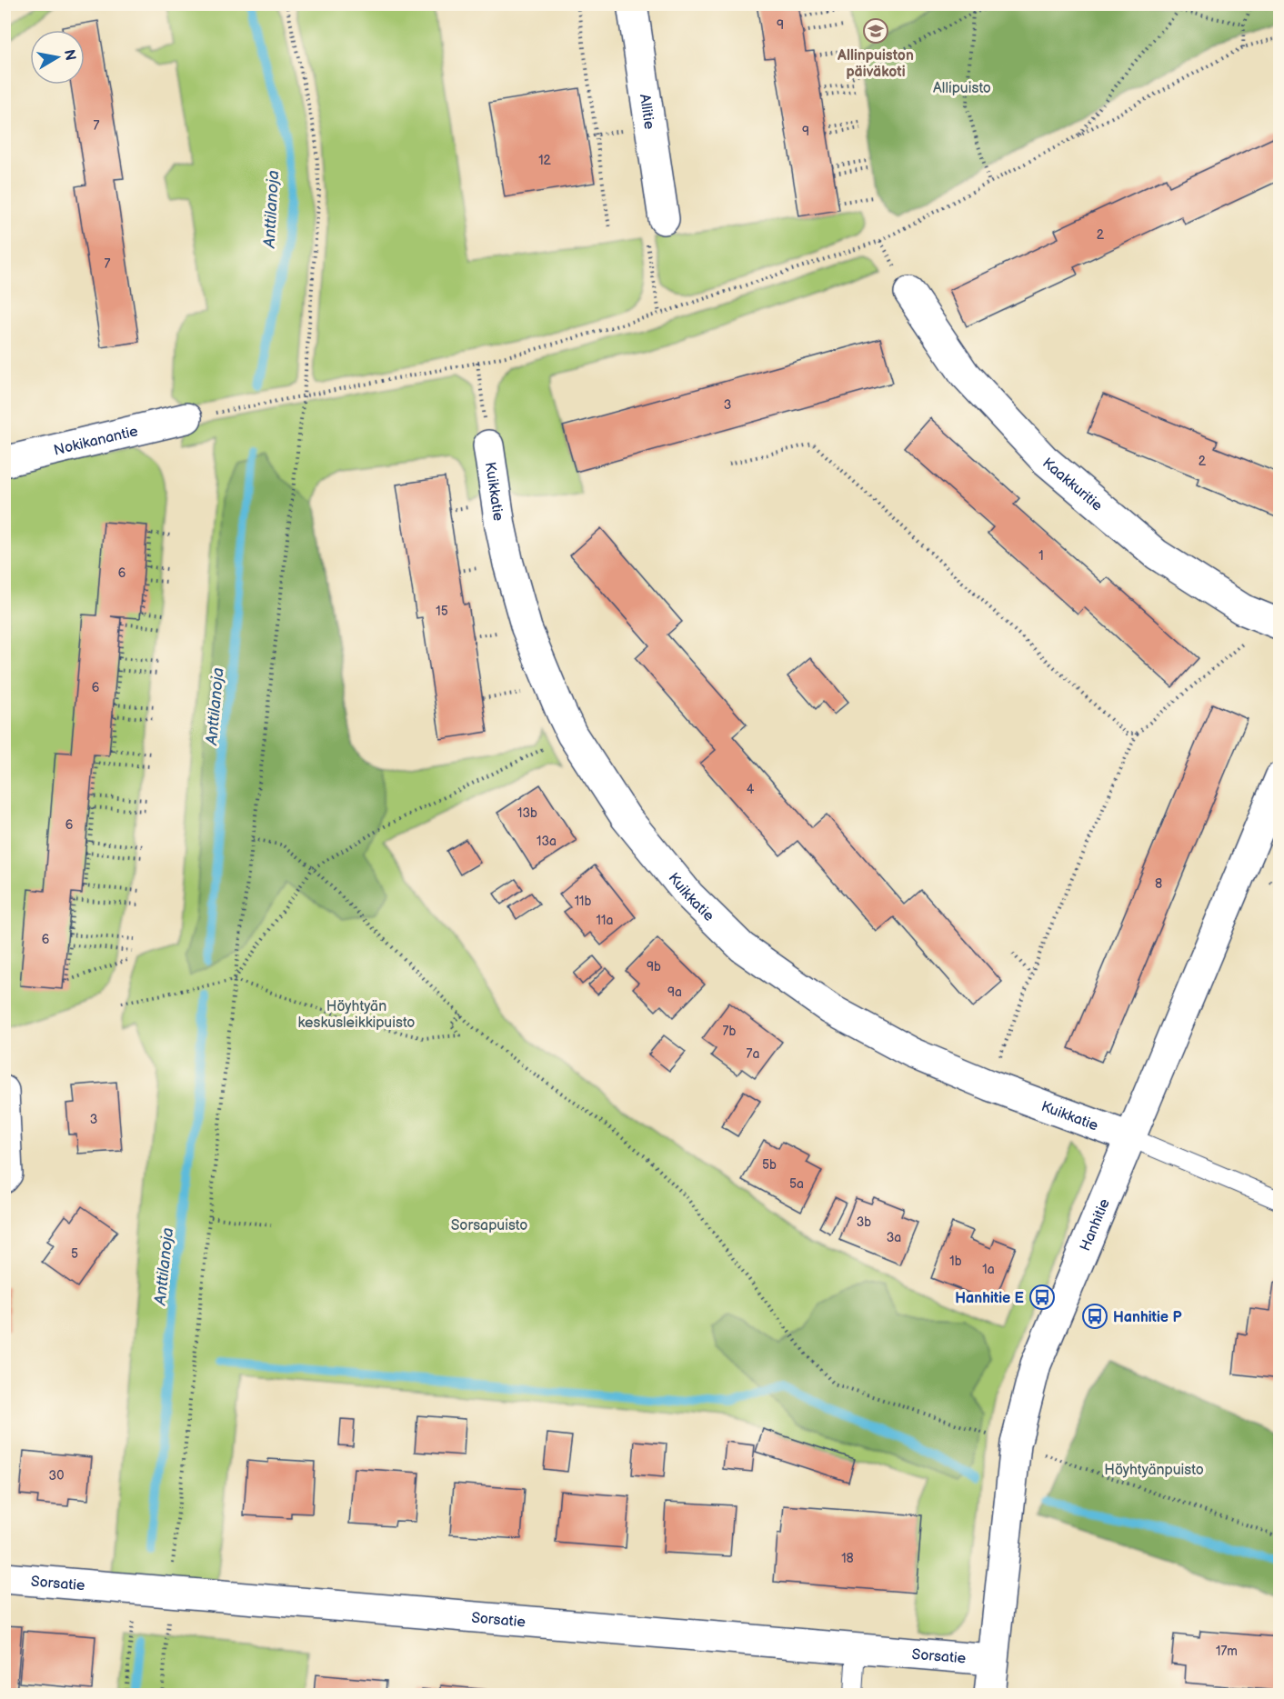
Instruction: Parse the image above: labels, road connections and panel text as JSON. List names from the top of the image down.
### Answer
{
  "streets": {
    "street": [
      "Allitie",
      "Nokikanantie",
      "Kaakkuritie",
      "Kuikkatie",
      "Hanhitie",
      "Sorsatie"
    ]
  },
  "crossings": [
    ["Kuikkatie", "Hanhitie"],
    ["Hanhitie", "Sorsatie"]
  ],
  "water": ["Anttilanoja"],
  "parks": [
    "Allipuisto",
    "Höyhtyän keskusleikkipuisto",
    "Sorsapuisto",
    "Höyhtyänpuisto"
  ],
  "places": {
    "school or university": ["Allinpuiston päiväkoti"],
    "bus stop": ["Hanhitie E", "Hanhitie P"]
  },
  "house_numbers": [
    "9",
    "7",
    "9",
    "12",
    "2",
    "7",
    "3",
    "2",
    "1",
    "6",
    "15",
    "6",
    "4",
    "13b",
    "6",
    "13a",
    "8",
    "11b",
    "11a",
    "6",
    "9b",
    "9a",
    "7b",
    "7a",
    "3",
    "5b",
    "5a",
    "3b",
    "3a",
    "5",
    "1b",
    "1a",
    "30",
    "18",
    "17m"
  ],
  "north": "right"
}
